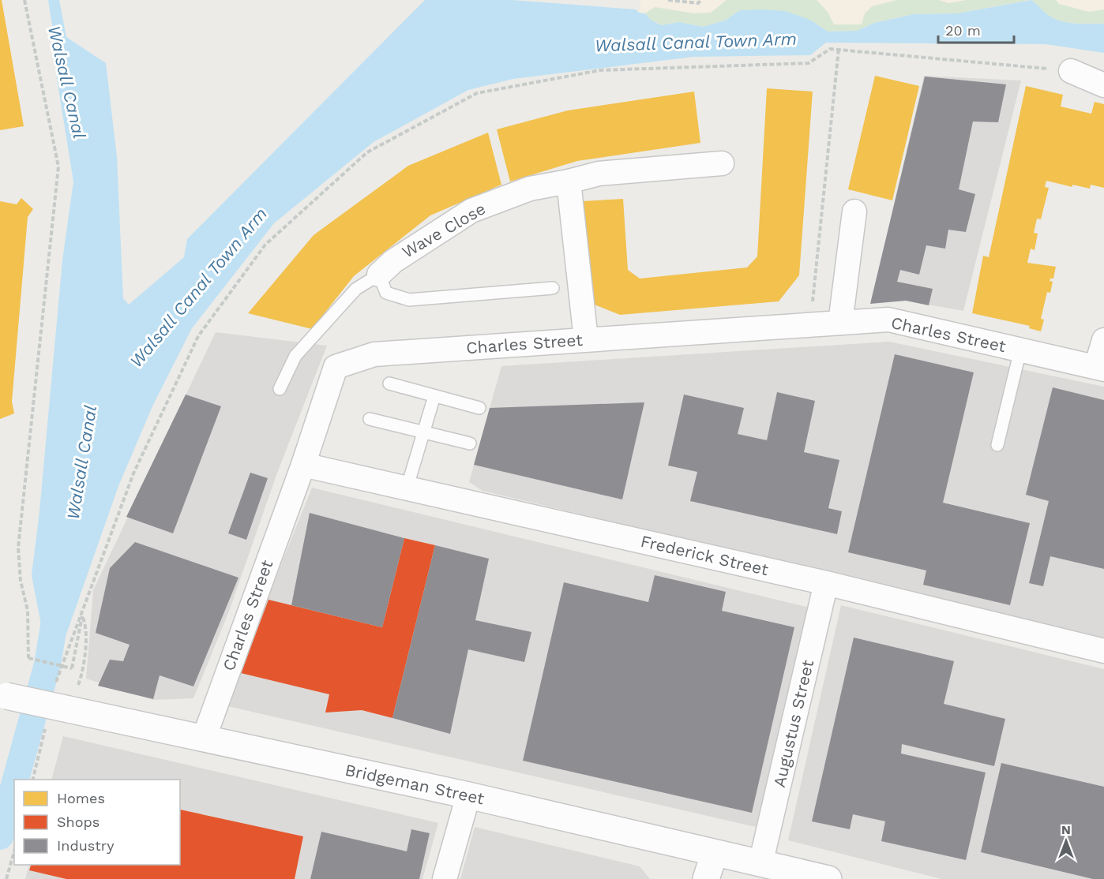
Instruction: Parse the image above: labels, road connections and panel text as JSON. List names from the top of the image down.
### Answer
{
  "streets": {
    "street": [
      "Wave Close",
      "Charles Street",
      "Frederick Street",
      "Augustus Street",
      "Bridgeman Street"
    ]
  },
  "crossings": [
    ["Charles Street", "Frederick Street"],
    ["Charles Street", "Bridgeman Street"],
    ["Frederick Street", "Augustus Street"],
    ["Augustus Street", "Bridgeman Street"]
  ],
  "water": ["Walsall Canal Town Arm", "Walsall Canal"],
  "legend": ["Homes", "Shops", "Industry"],
  "scale_bar": "20 m",
  "north": "top"
}
